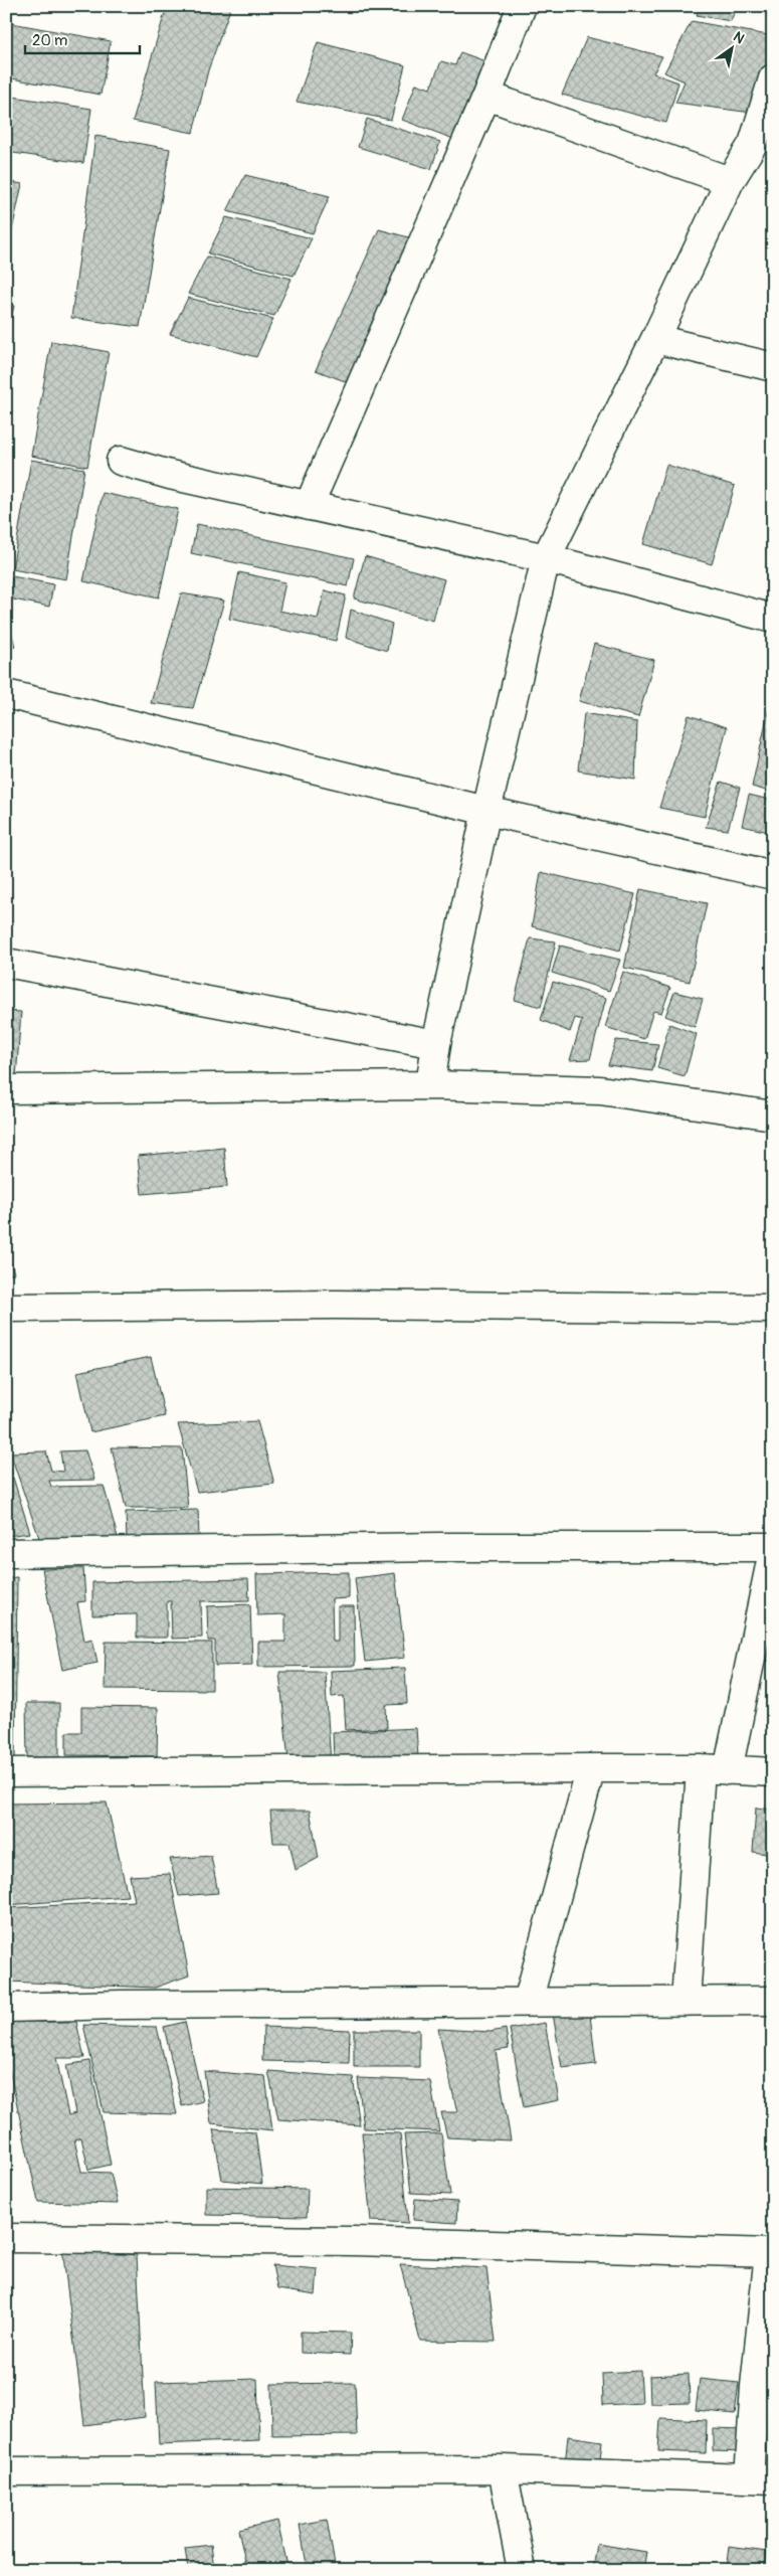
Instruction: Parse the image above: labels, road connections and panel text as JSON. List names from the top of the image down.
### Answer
{
  "scale_bar": "20 m",
  "north": "top right"
}
